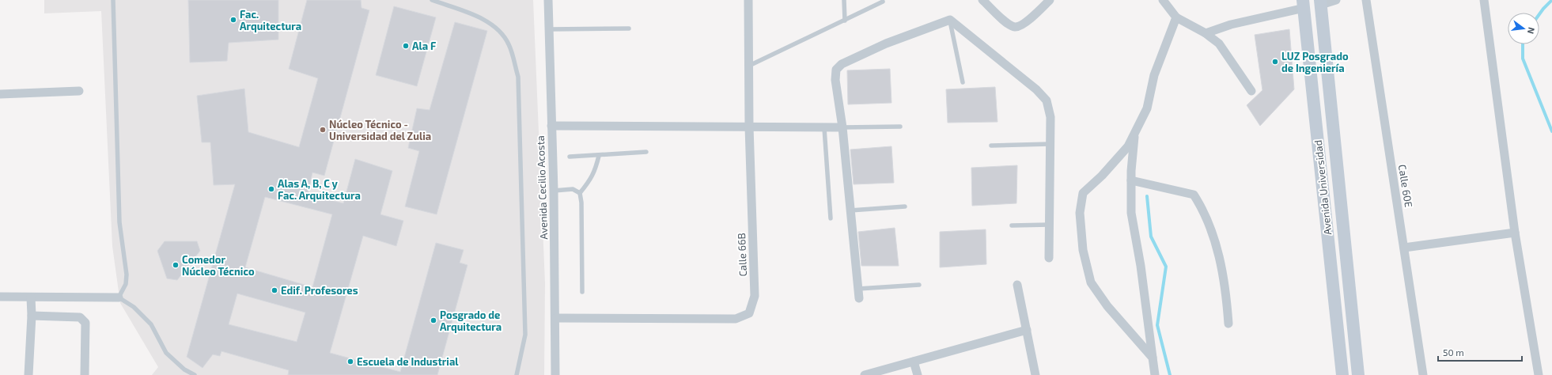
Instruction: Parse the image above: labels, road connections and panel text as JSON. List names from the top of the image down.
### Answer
{
  "streets": {
    "street": [
      "Calle 60E",
      "Avenida Cecilio Acosta",
      "Avenida Universidad",
      "Calle 66B"
    ]
  },
  "crossings": [
    ["Avenida Cecilio Acosta", "Calle 66B"]
  ],
  "places": [
    "Fac. Arquitectura",
    "Ala F",
    "LUZ Posgrado de Ingeniería",
    "Núcleo Técnico - Universidad del Zulia",
    "Alas A, B, C y Fac. Arquitectura",
    "Comedor Núcleo Técnico",
    "Edif. Profesores",
    "Posgrado de Arquitectura",
    "Escuela de Industrial"
  ],
  "scale_bar": "50 m",
  "north": "right"
}
